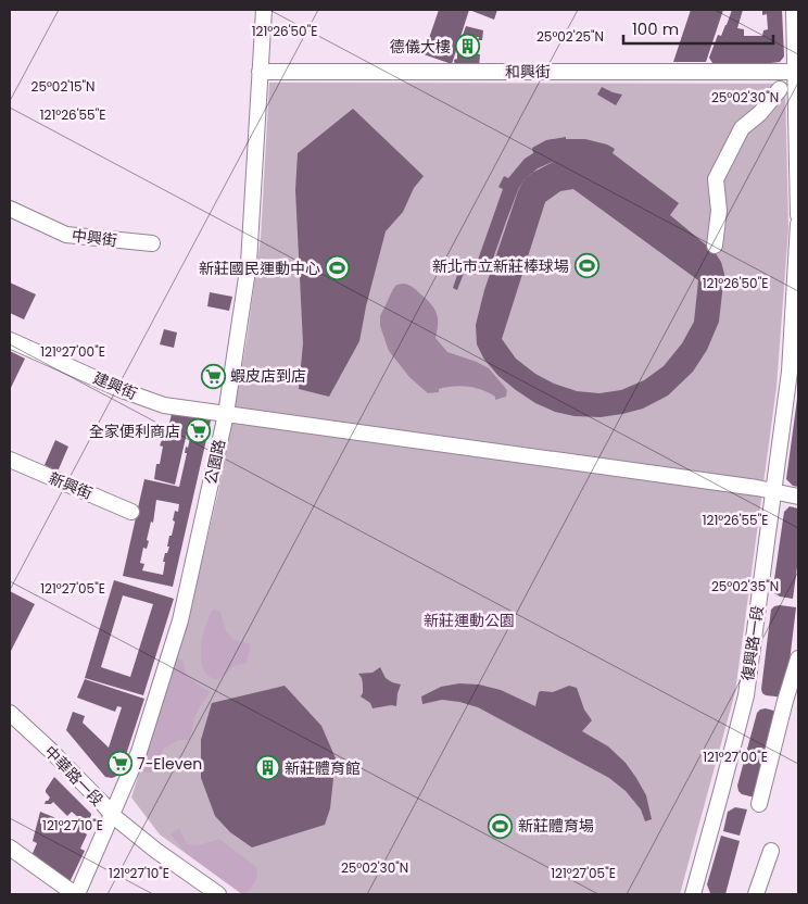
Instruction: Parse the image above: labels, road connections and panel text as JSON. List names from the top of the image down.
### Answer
{
  "streets": {
    "street": [
      "和興街",
      "中興街",
      "建興街",
      "公園路",
      "新興街",
      "復興路一段",
      "中華路一段"
    ]
  },
  "crossings": [
    ["和興街", "公園路"],
    ["建興街", "公園路"],
    ["建興街", "復興路一段"],
    ["公園路", "中華路一段"]
  ],
  "parks": ["新莊運動公園"],
  "places": {
    "building": ["德儀大樓", "新莊體育館"],
    "sports": ["新北市立新莊棒球場", "新莊國民運動中心", "新莊體育場"],
    "supermarket": ["蝦皮店到店", "全家便利商店", "7-Eleven"]
  },
  "scale_bar": "100 m",
  "coordinates": [
    "121°26'50\"E",
    "25°02'25\"N",
    "25°02'15\"N",
    "25°02'30\"N",
    "121°26'55\"E",
    "121°27'00\"E",
    "25°02'35\"N",
    "121°27'05\"E",
    "121°27'10\"E"
  ]
}
